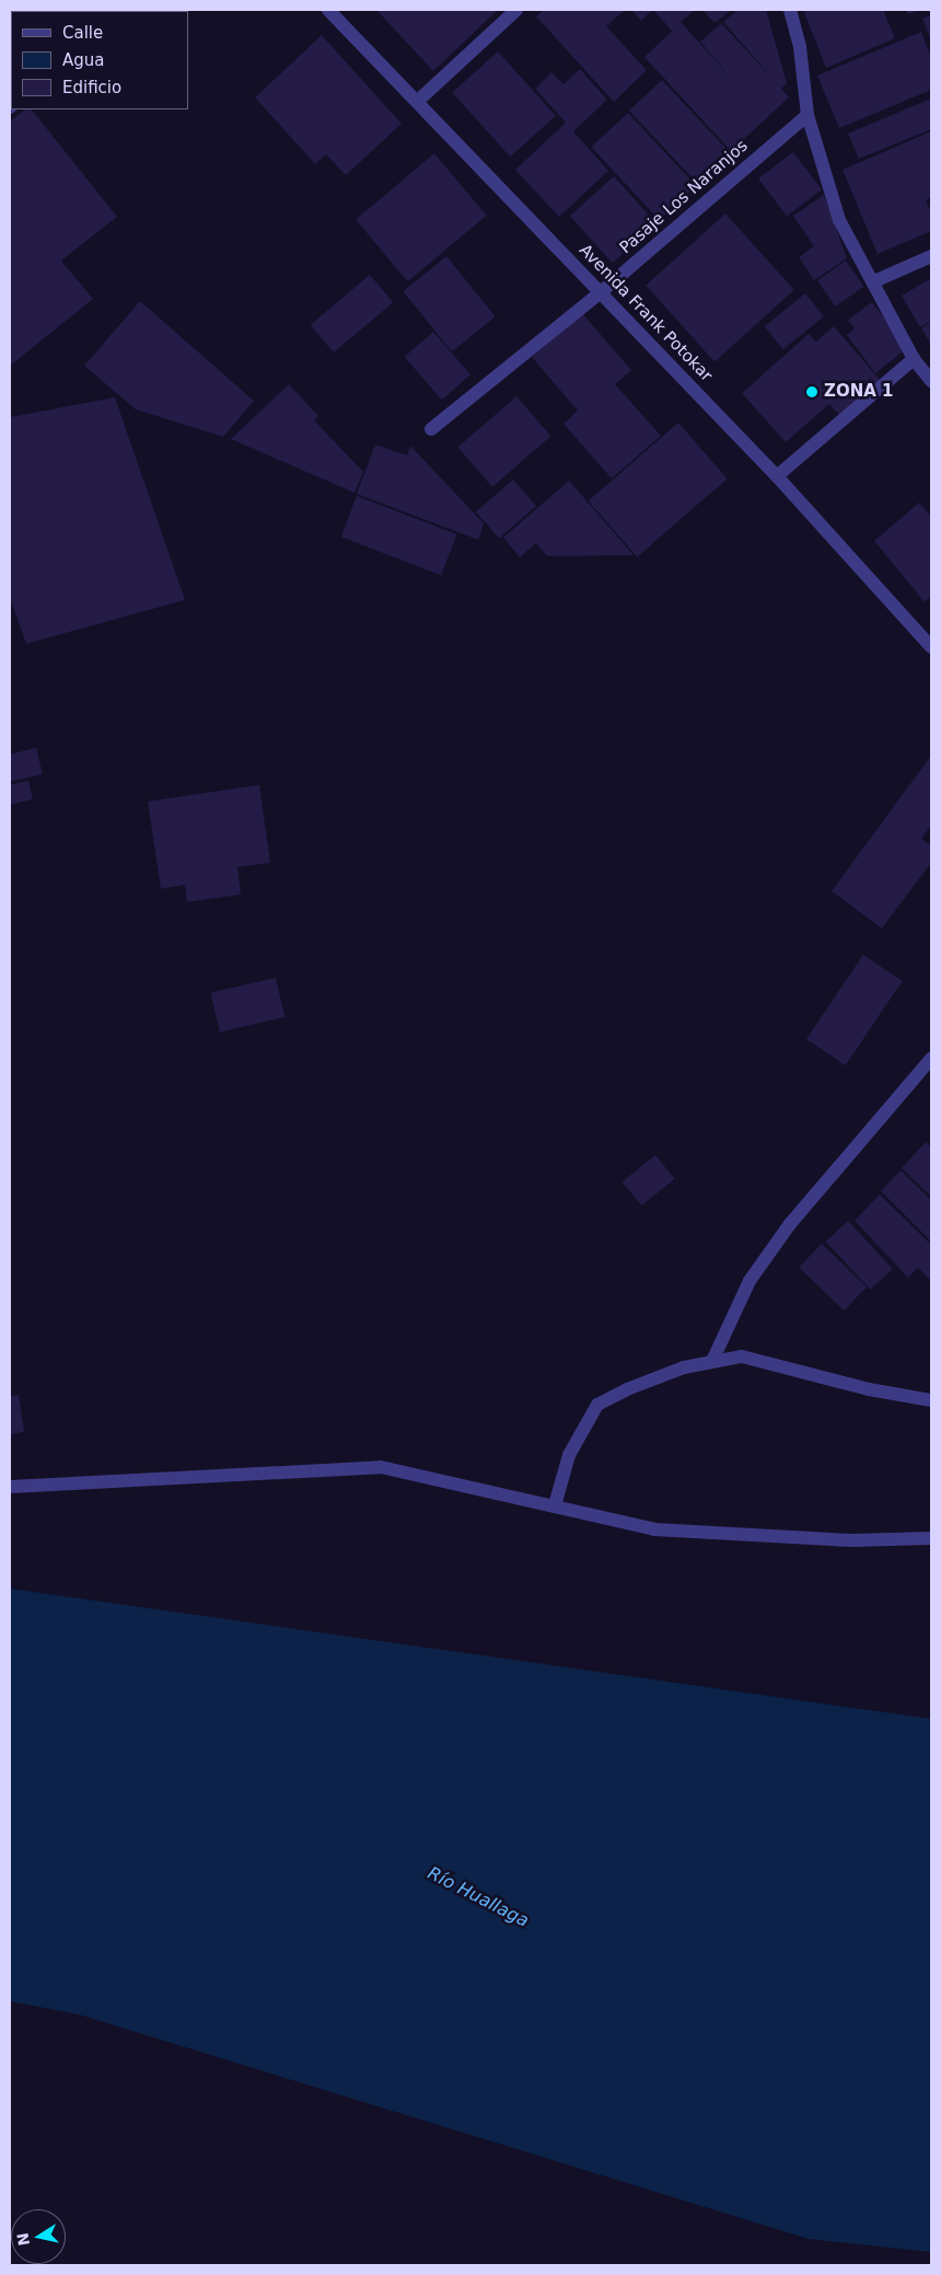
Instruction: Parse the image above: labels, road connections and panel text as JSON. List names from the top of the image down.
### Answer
{
  "streets": {
    "street": ["Pasaje Los Naranjos", "Avenida Frank Potokar"]
  },
  "crossings": [
    ["Pasaje Los Naranjos", "Avenida Frank Potokar"]
  ],
  "water": ["Río Huallaga"],
  "places": ["ZONA 1"],
  "legend": ["Calle", "Agua", "Edificio"],
  "north": "left"
}
